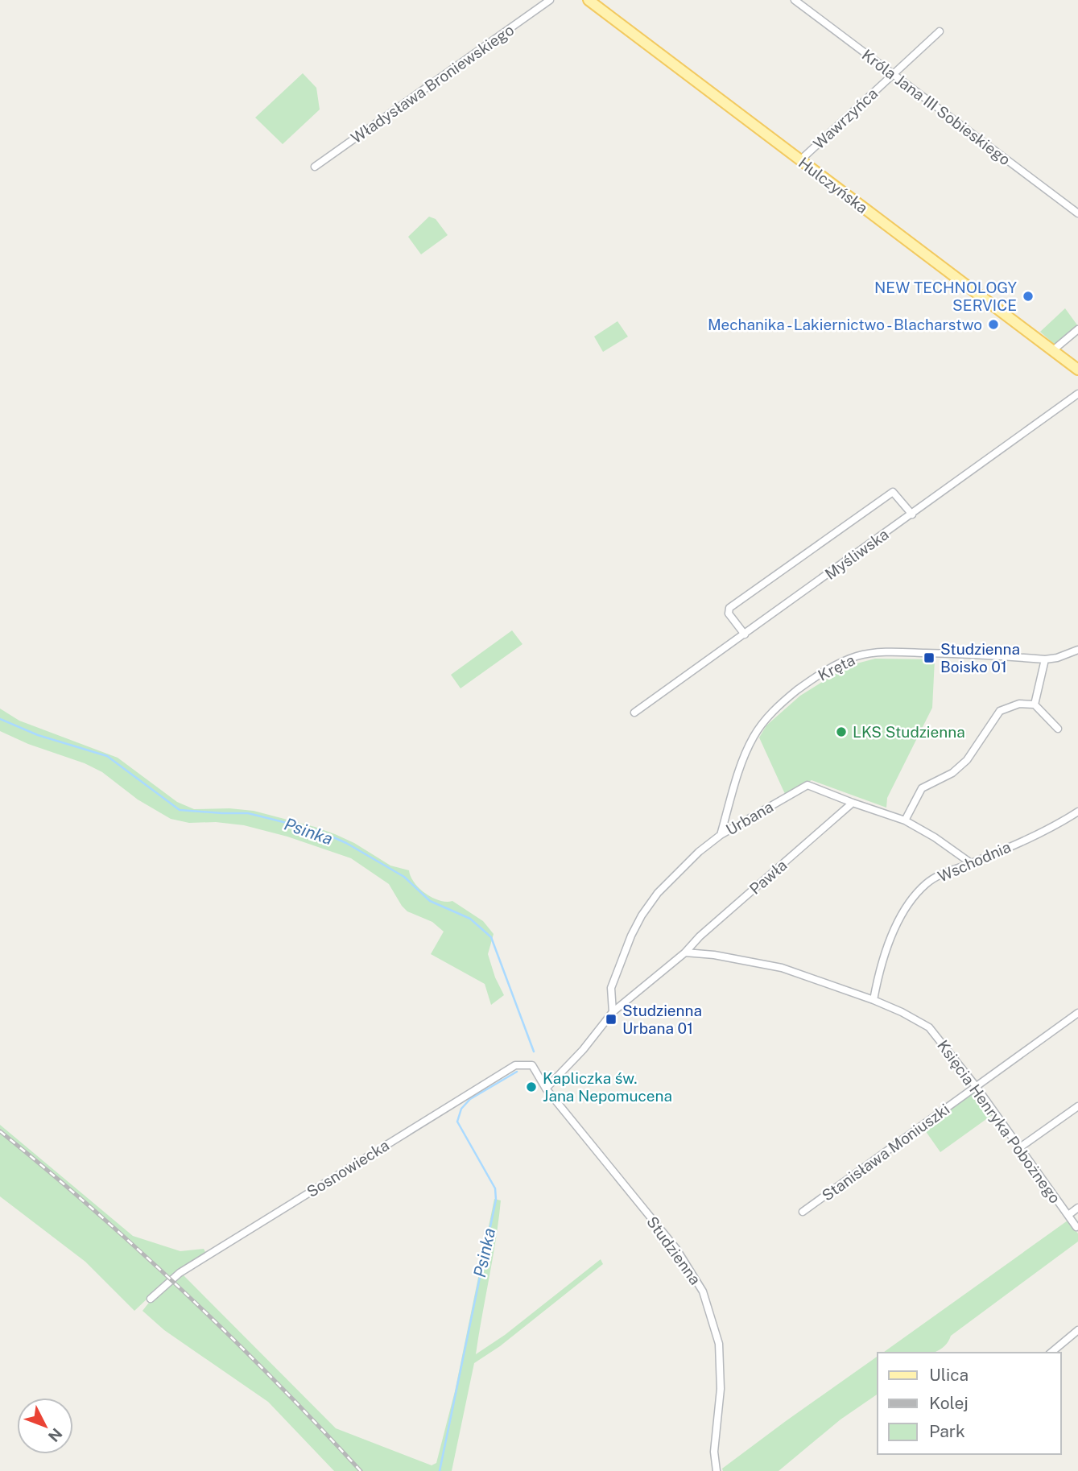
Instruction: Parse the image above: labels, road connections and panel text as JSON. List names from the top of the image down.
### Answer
{
  "streets": {
    "main road": ["Hulczyńska"],
    "street": [
      "Władysława Broniewskiego",
      "Króla Jana III Sobieskiego",
      "Wawrzyńca",
      "Myśliwska",
      "Kręta",
      "Urbana",
      "Wschodnia",
      "Pawła",
      "Księcia Henryka Pobożnego",
      "Stanisława Moniuszki",
      "Sosnowiecka",
      "Studzienna"
    ]
  },
  "crossings": [
    ["Króla Jana III Sobieskiego", "Wawrzyńca"],
    ["Wawrzyńca", "Hulczyńska"],
    ["Kręta", "Urbana"],
    ["Urbana", "Wschodnia"],
    ["Urbana", "Pawła"],
    ["Wschodnia", "Księcia Henryka Pobożnego"],
    ["Pawła", "Księcia Henryka Pobożnego"],
    ["Księcia Henryka Pobożnego", "Stanisława Moniuszki"],
    ["Sosnowiecka", "Studzienna"]
  ],
  "water": ["Psinka"],
  "places": {
    "other": [
      "NEW TECHNOLOGY SERVICE",
      "Mechanika - Lakiernictwo - Blacharstwo",
      "LKS Studzienna",
      "Kapliczka św. Jana Nepomucena"
    ],
    "transit": ["Studzienna Boisko 01", "Studzienna Urbana 01"]
  },
  "legend": ["Ulica", "Kolej", "Park"],
  "north": "bottom right"
}
